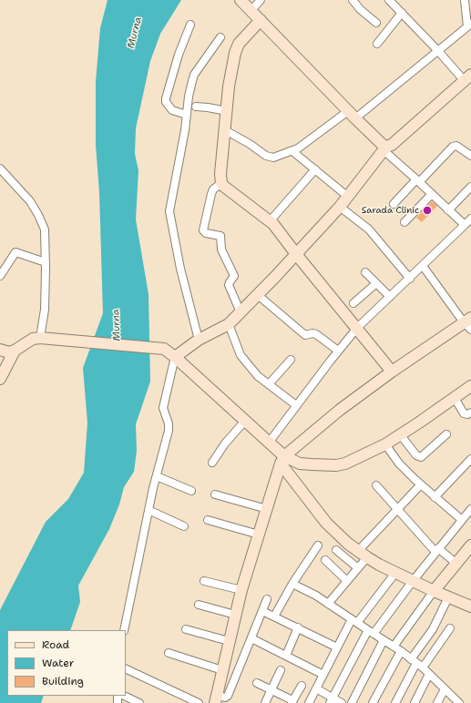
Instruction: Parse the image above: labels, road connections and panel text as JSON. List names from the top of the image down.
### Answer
{
  "water": ["Murna"],
  "places": ["Sarada Clinic"],
  "legend": ["Road", "Water", "Building"]
}
